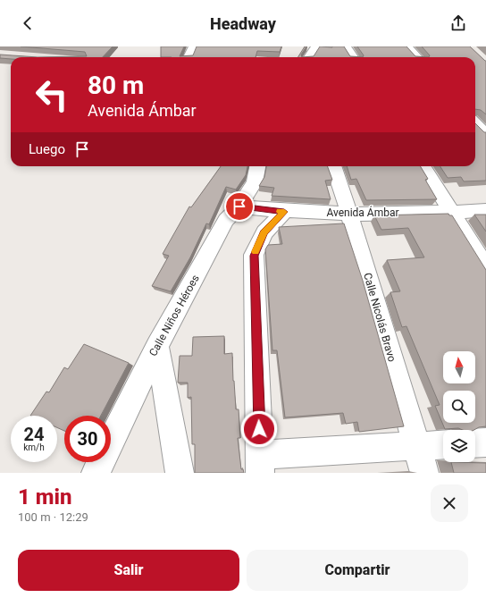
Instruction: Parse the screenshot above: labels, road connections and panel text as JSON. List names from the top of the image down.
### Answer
{
  "streets": {
    "street": ["Avenida Ámbar", "Calle Niños Héroes", "Calle Nicolás Bravo"]
  },
  "crossings": [
    ["Avenida Ámbar", "Calle Niños Héroes"],
    ["Avenida Ámbar", "Calle Nicolás Bravo"]
  ],
  "north": "top",
  "page": {
    "header": "Headway",
    "turn": ["80 m", "Avenida Ámbar"],
    "then": "Luego",
    "speed": "24 km/h",
    "limit": "30",
    "heading": ["1 min", "100 m · 12:29"],
    "buttons": ["Salir", "Compartir"]
  }
}
